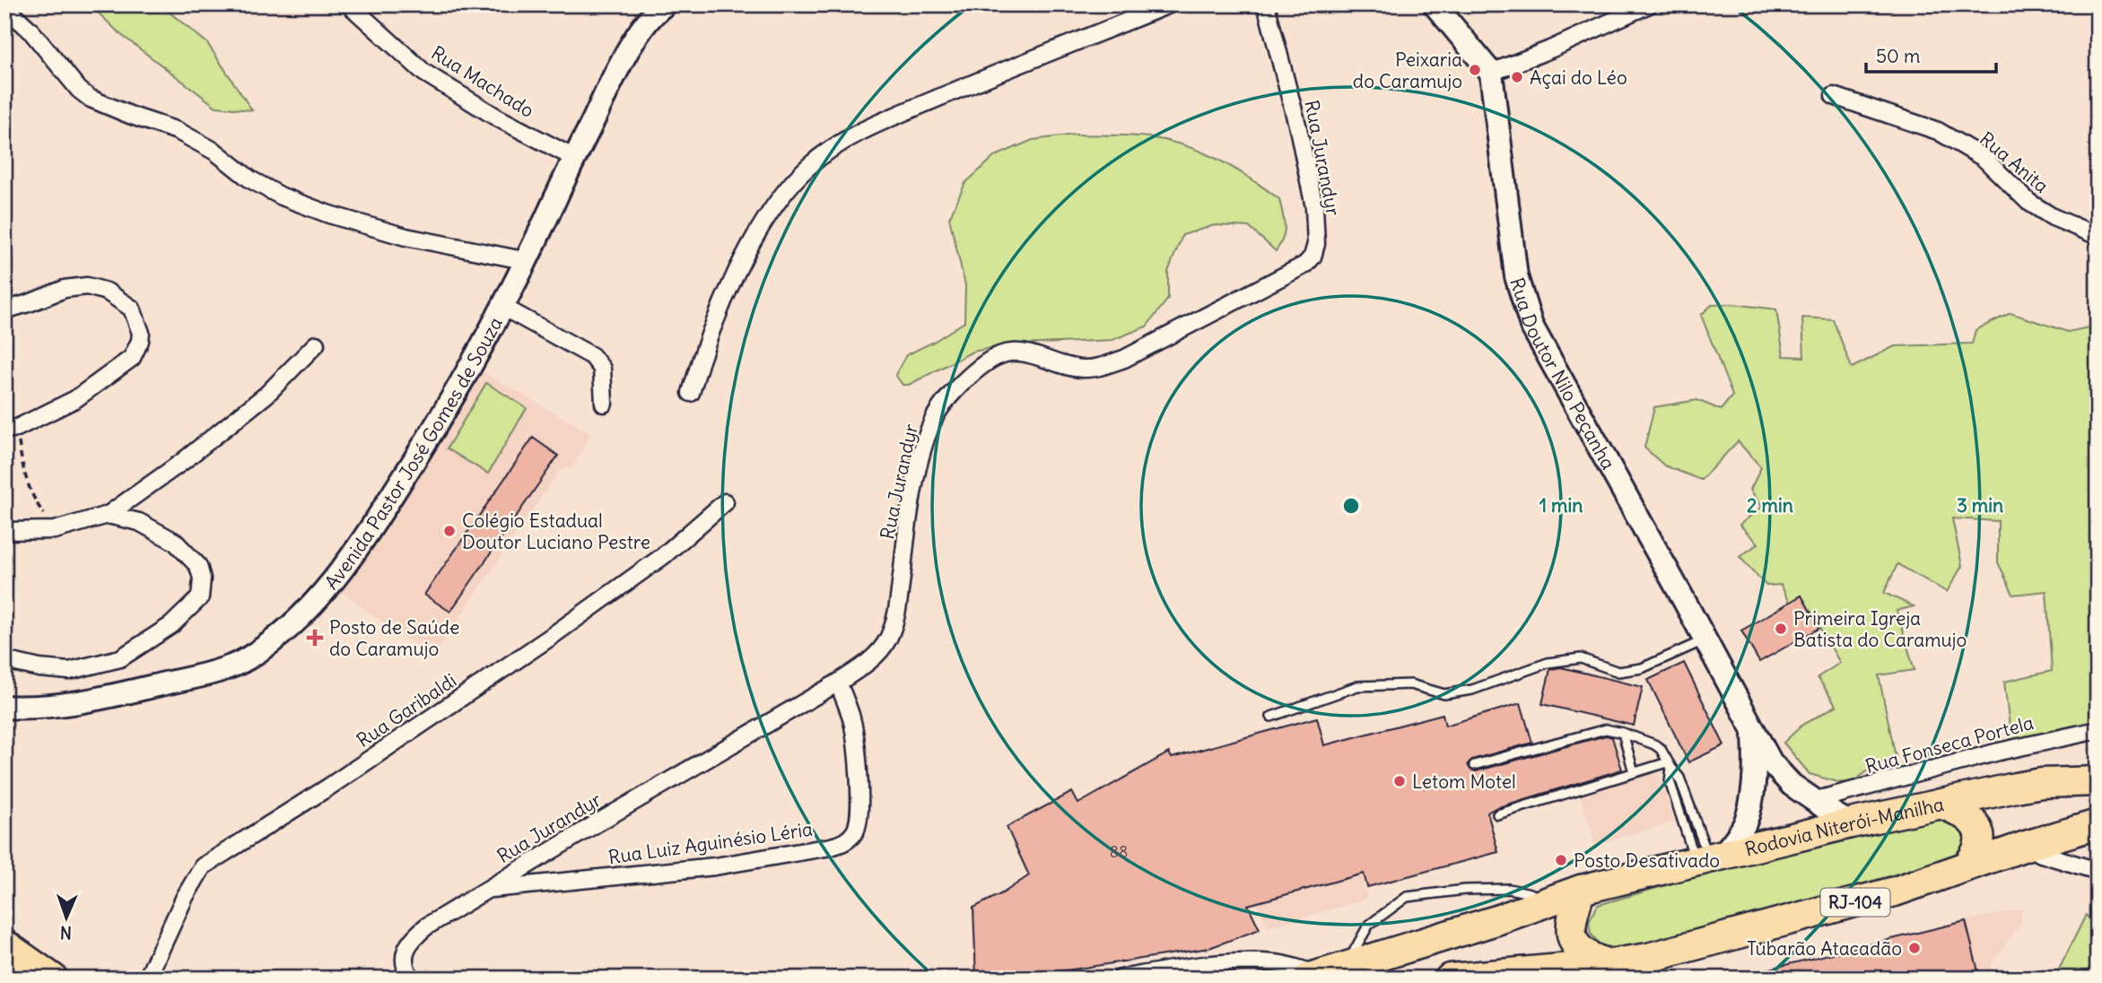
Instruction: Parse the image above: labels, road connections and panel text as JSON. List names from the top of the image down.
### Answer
{
  "streets": {
    "highway": ["Rodovia Niterói-Manilha", "RJ-104"],
    "street": [
      "Rua Machado",
      "Rua Jurandyr",
      "Rua Anita",
      "Rua Doutor Nilo Peçanha",
      "Avenida Pastor José Gomes de Souza",
      "Rua Garibaldi",
      "Rua Fonseca Portela",
      "Rua Luiz Aguinésio Léria"
    ]
  },
  "crossings": [
    ["Rua Machado", "Avenida Pastor José Gomes de Souza"],
    ["Rua Jurandyr", "Rua Luiz Aguinésio Léria"],
    ["Rua Doutor Nilo Peçanha", "Rua Fonseca Portela"],
    ["Rua Doutor Nilo Peçanha", "Rodovia Niterói-Manilha"]
  ],
  "places": {
    "other": [
      "Peixaria do Caramujo",
      "Açai do Léo",
      "Colégio Estadual Doutor Luciano Pestre",
      "Primeira Igreja Batista do Caramujo",
      "Letom Motel",
      "Posto Desativado",
      "Tubarão Atacadão"
    ],
    "health": ["Posto de Saúde do Caramujo"]
  },
  "house_numbers": ["88"],
  "scale_bar": "50 m",
  "north": "bottom",
  "rings": ["1 min", "2 min", "3 min"]
}
